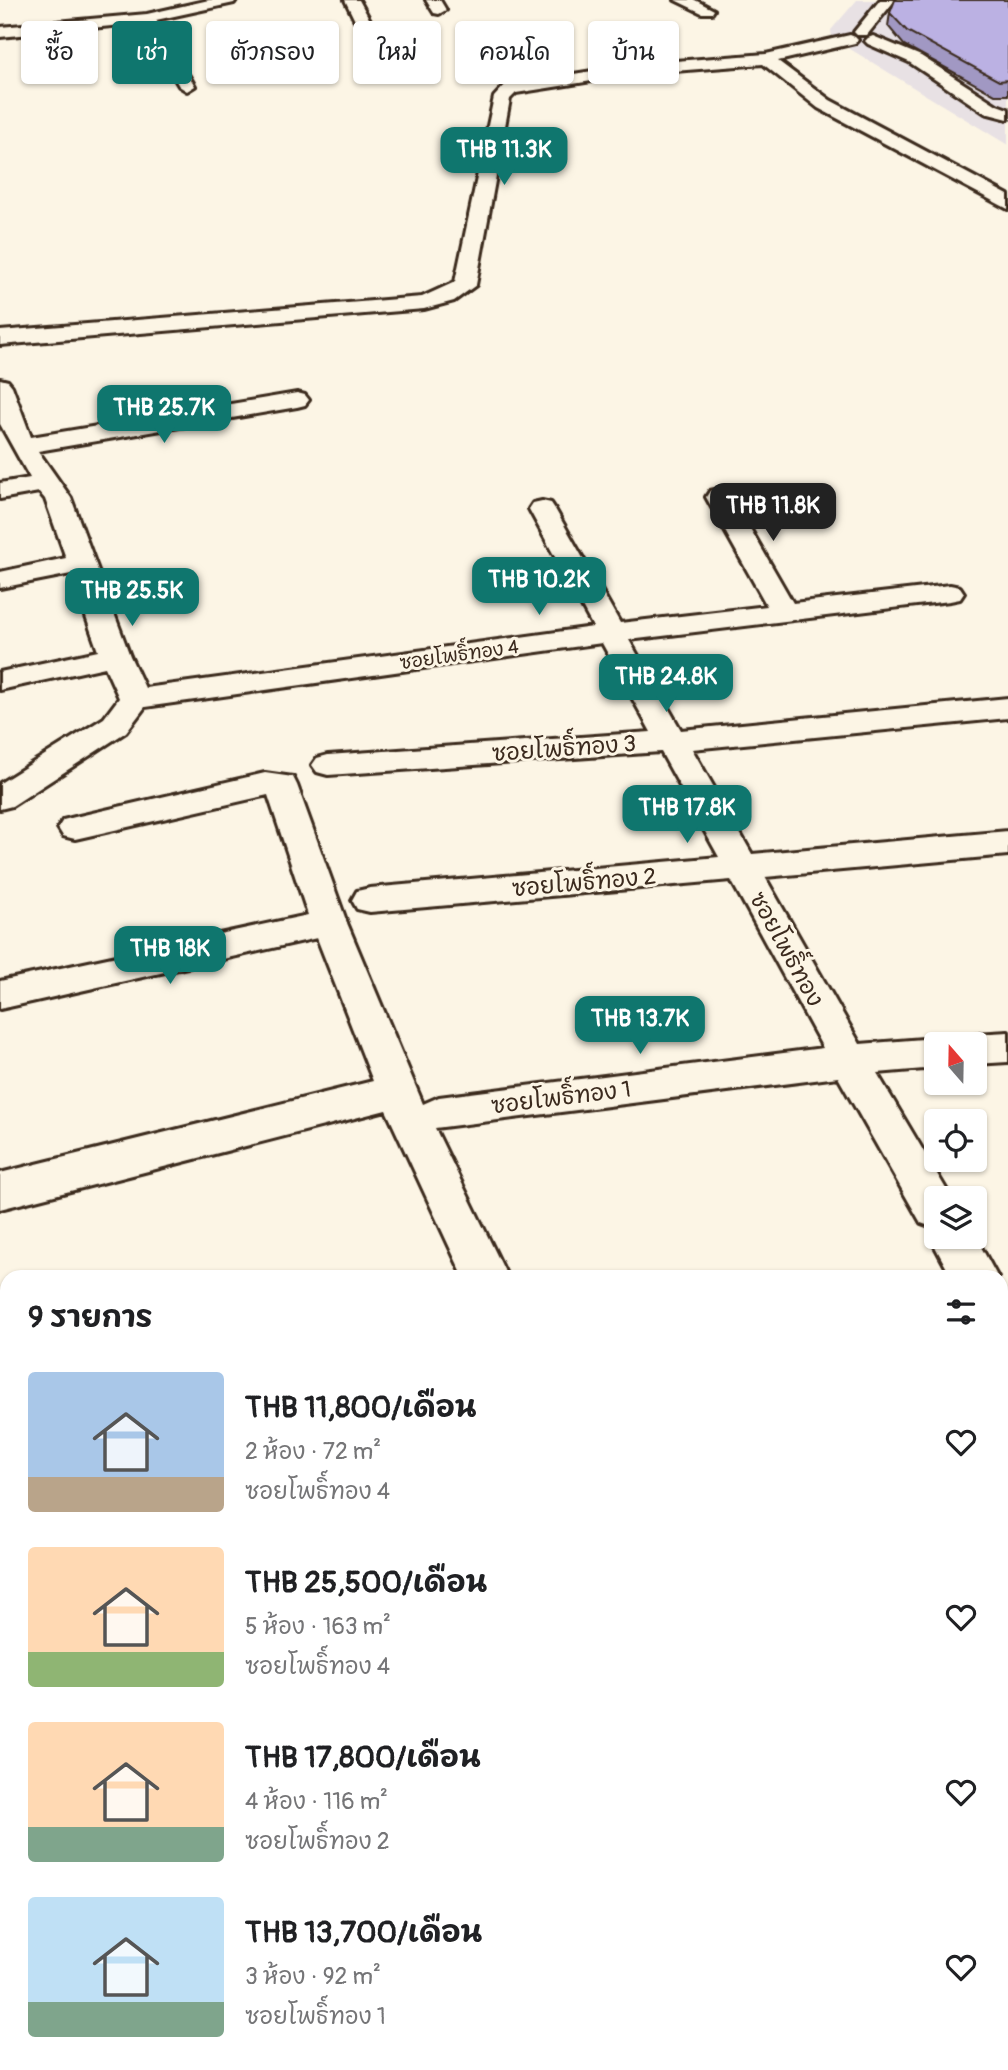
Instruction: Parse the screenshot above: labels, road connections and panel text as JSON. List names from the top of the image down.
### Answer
{
  "streets": {
    "street": [
      "ซอยโพธิ์ทอง 4",
      "ซอยโพธิ์ทอง 3",
      "ซอยโพธิ์ทอง 2",
      "ซอยโพธิ์ทอง",
      "ซอยโพธิ์ทอง 1"
    ]
  },
  "crossings": [
    ["ซอยโพธิ์ทอง 4", "ซอยโพธิ์ทอง"],
    ["ซอยโพธิ์ทอง 3", "ซอยโพธิ์ทอง"],
    ["ซอยโพธิ์ทอง 2", "ซอยโพธิ์ทอง"],
    ["ซอยโพธิ์ทอง", "ซอยโพธิ์ทอง 1"]
  ],
  "north": "top",
  "page": {
    "chip": [
      "ซื้อ",
      "เช่า",
      "ตัวกรอง",
      "ใหม่",
      "คอนโด",
      "บ้าน"
    ],
    "price": [
      "THB 11.3K",
      "THB 25.7K",
      "THB 11.8K",
      "THB 10.2K",
      "THB 25.5K",
      "THB 24.8K",
      "THB 17.8K",
      "THB 18K",
      "THB 13.7K"
    ],
    "heading": "9 รายการ",
    "list": [
      {
        "name": "THB 11,800/เดือน",
        "note": "2 ห้อง · 72 m² · ซอยโพธิ์ทอง 4"
      },
      {
        "name": "THB 25,500/เดือน",
        "note": "5 ห้อง · 163 m² · ซอยโพธิ์ทอง 4"
      },
      {
        "name": "THB 17,800/เดือน",
        "note": "4 ห้อง · 116 m² · ซอยโพธิ์ทอง 2"
      },
      {
        "name": "THB 13,700/เดือน",
        "note": "3 ห้อง · 92 m² · ซอยโพธิ์ทอง 1"
      }
    ]
  }
}
